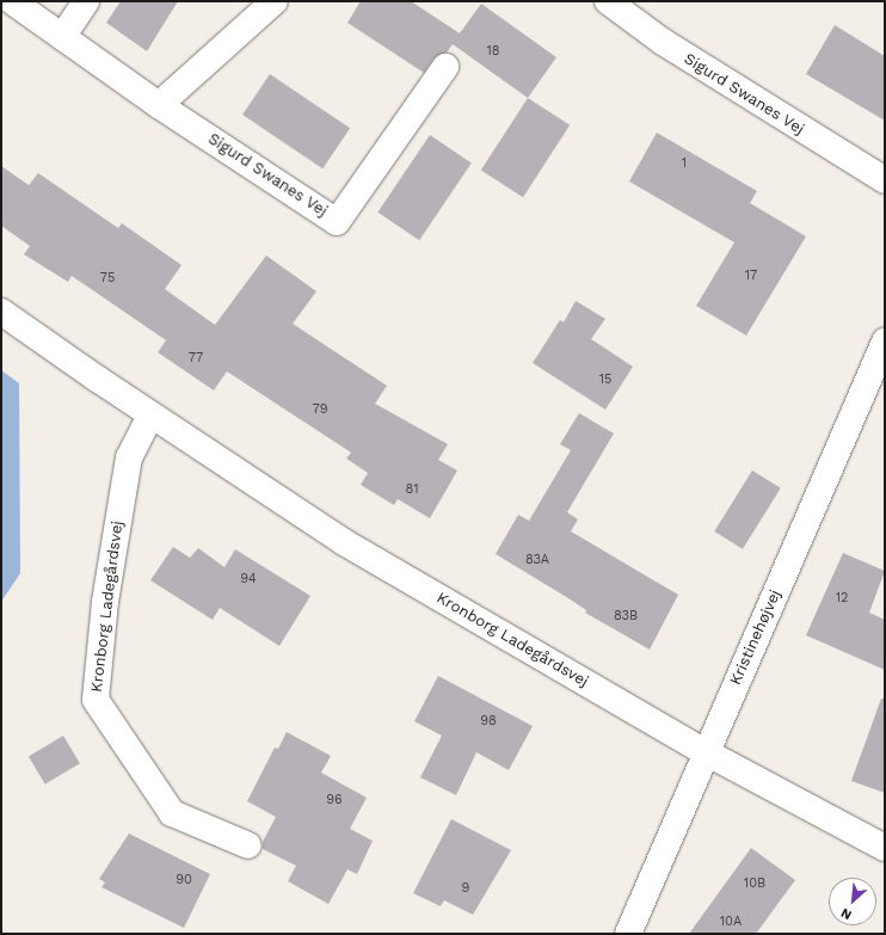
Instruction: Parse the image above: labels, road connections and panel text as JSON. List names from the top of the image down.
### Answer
{
  "streets": {
    "street": ["Sigurd Swanes Vej", "Kronborg Ladegårdsvej", "Kristinehøjvej"]
  },
  "crossings": [
    ["Kronborg Ladegårdsvej", "Kristinehøjvej"]
  ],
  "house_numbers": [
    "18",
    "1",
    "17",
    "75",
    "77",
    "15",
    "79",
    "81",
    "83A",
    "94",
    "12",
    "83B",
    "98",
    "96",
    "90",
    "10B",
    "9",
    "10A"
  ],
  "north": "bottom left"
}
